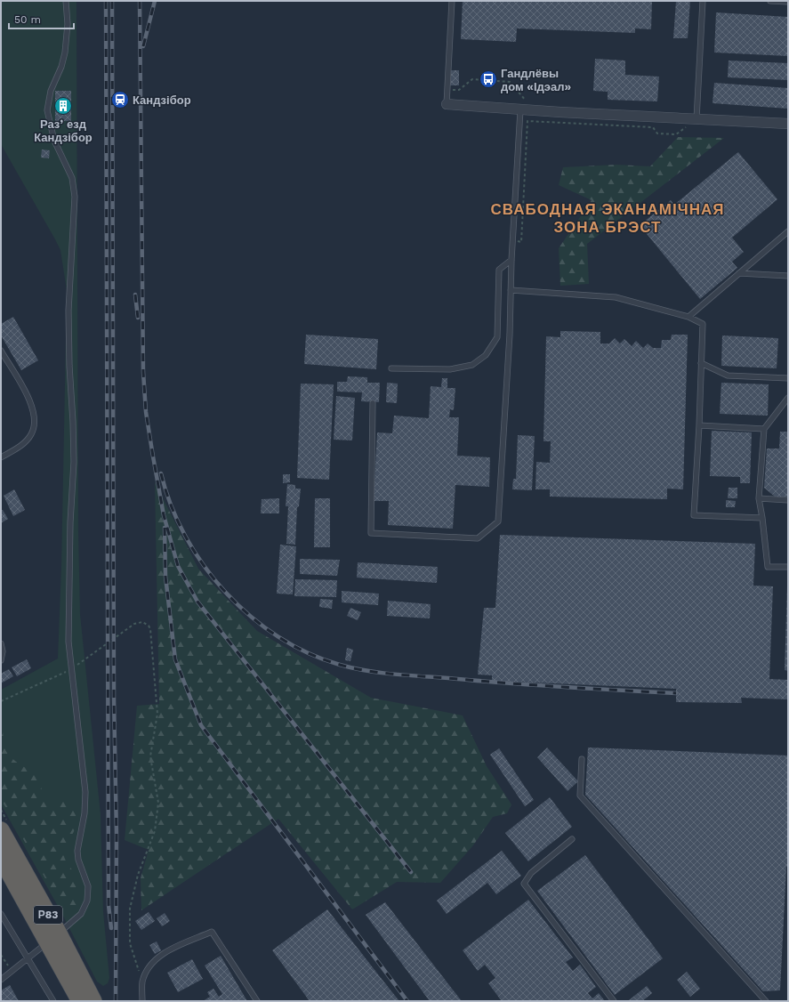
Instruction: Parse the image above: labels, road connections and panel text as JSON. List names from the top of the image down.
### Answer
{
  "streets": {
    "highway": ["Р83"]
  },
  "districts": ["СВАБОДНАЯ ЭКАНАМІЧНАЯ ЗОНА БРЭСТ"],
  "places": {
    "bus stop": ["Гандлёвы дом «Ідэал»"],
    "station": ["Кандзібор"],
    "building": ["Разʼезд Кандзібор"]
  },
  "scale_bar": "50 m"
}
